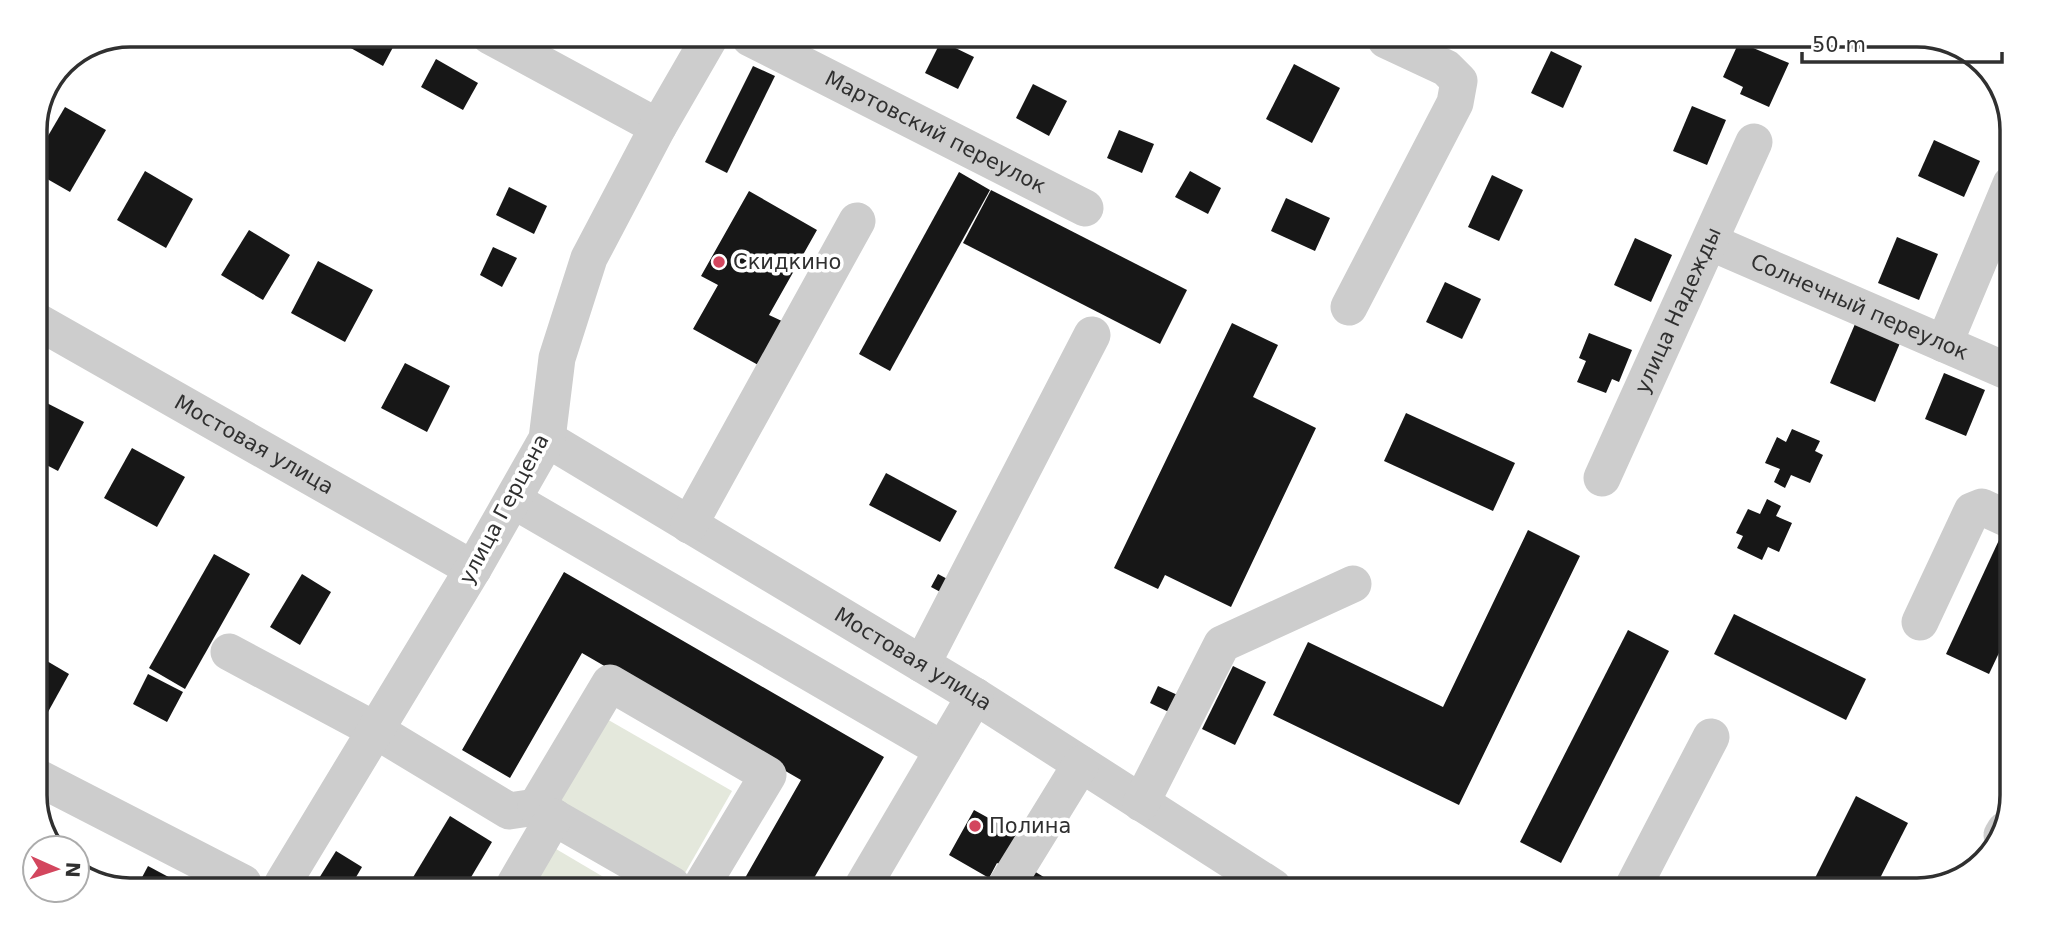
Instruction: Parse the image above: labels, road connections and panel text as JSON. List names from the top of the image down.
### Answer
{
  "streets": {
    "street": [
      "Мартовский переулок",
      "Солнечный переулок",
      "улица Надежды",
      "Мостовая улица",
      "улица Герцена"
    ]
  },
  "crossings": [
    ["Солнечный переулок", "улица Надежды"],
    ["Мостовая улица", "улица Герцена"]
  ],
  "places": ["Скидкино", "Полина"],
  "scale_bar": "50 m",
  "north": "right"
}
